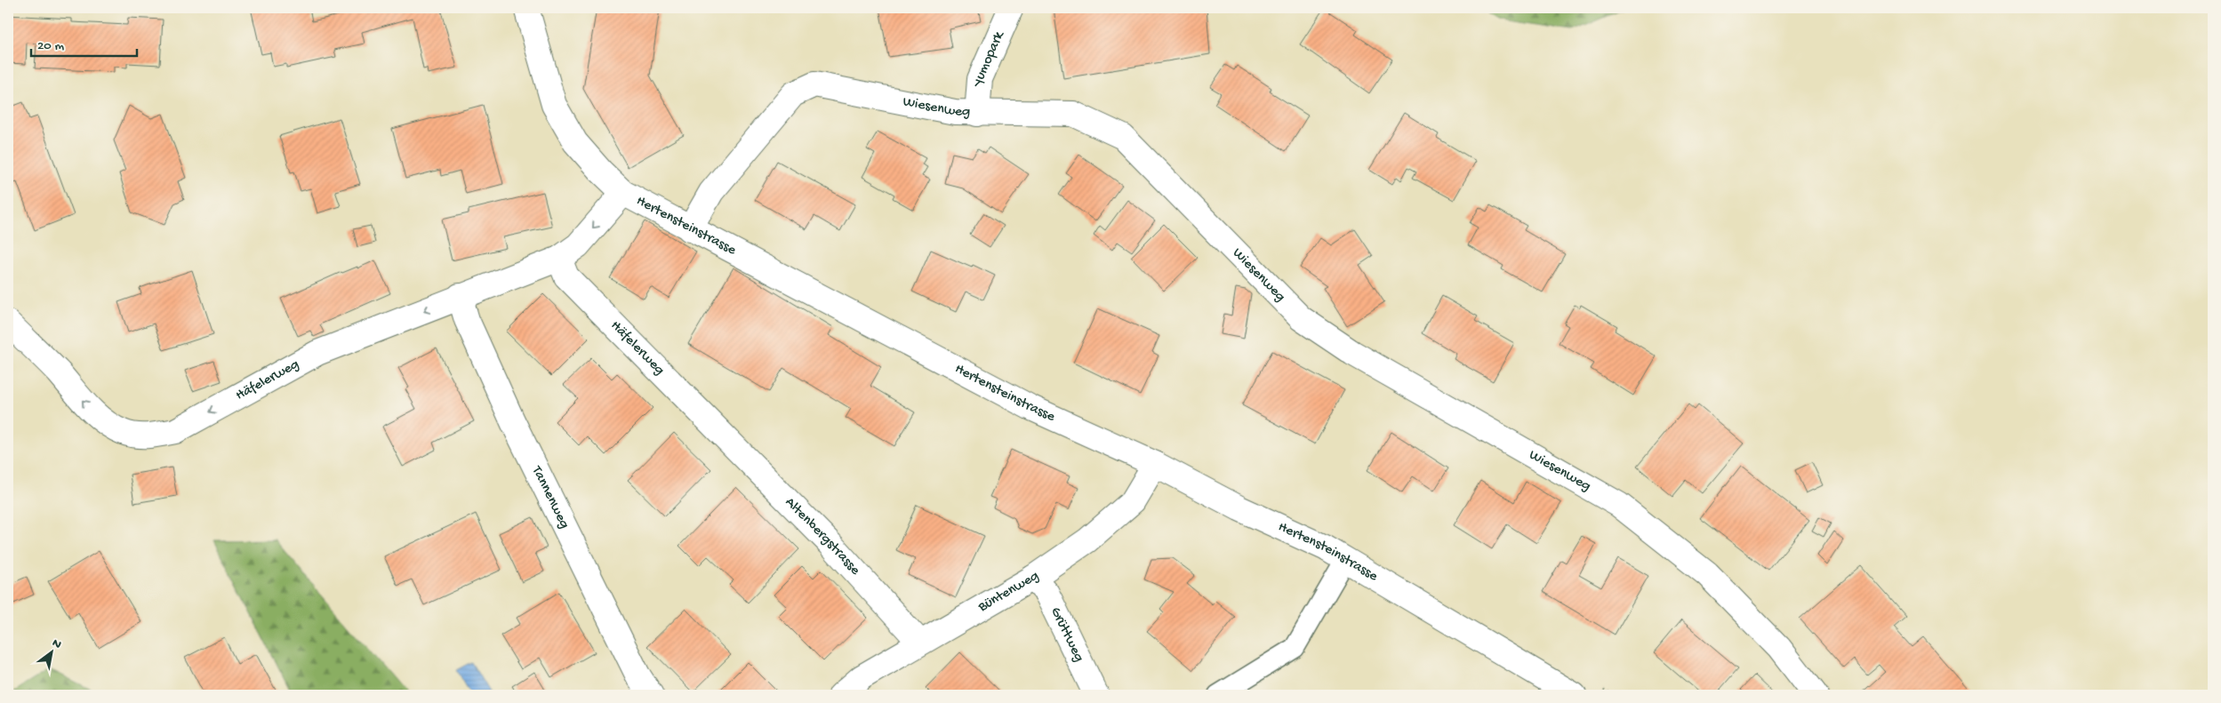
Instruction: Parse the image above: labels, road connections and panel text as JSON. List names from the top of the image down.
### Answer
{
  "streets": {
    "street": [
      "Yumopark",
      "Wiesenweg",
      "Hertensteinstrasse",
      "Häfelerweg",
      "Tannenweg",
      "Altenbergstrasse",
      "Büntenweg",
      "Grüttweg"
    ]
  },
  "crossings": [
    ["Yumopark", "Wiesenweg"],
    ["Wiesenweg", "Hertensteinstrasse"],
    ["Hertensteinstrasse", "Häfelerweg"],
    ["Hertensteinstrasse", "Büntenweg"],
    ["Häfelerweg", "Tannenweg"],
    ["Häfelerweg", "Altenbergstrasse"],
    ["Altenbergstrasse", "Büntenweg"],
    ["Büntenweg", "Grüttweg"]
  ],
  "one_way": ["Häfelerweg"],
  "scale_bar": "20 m",
  "north": "top right"
}
